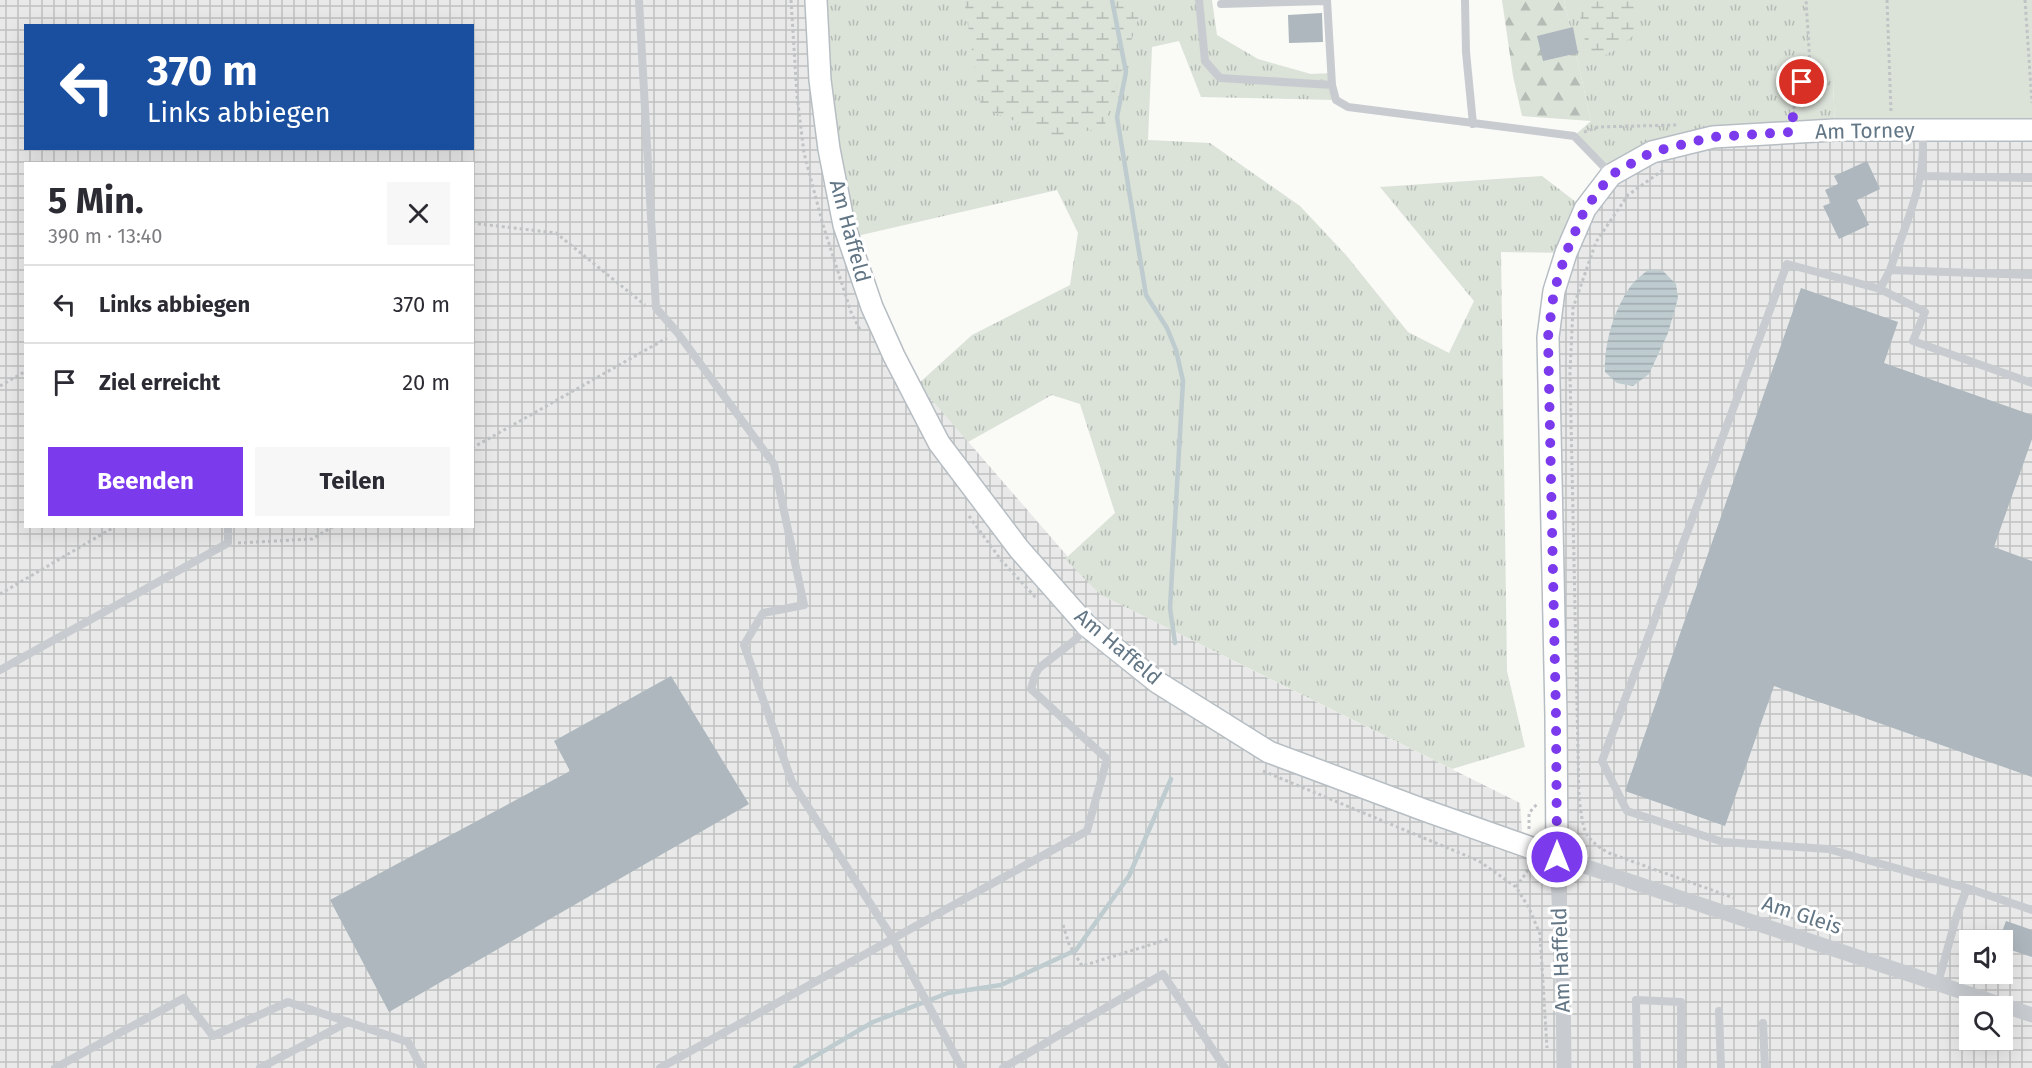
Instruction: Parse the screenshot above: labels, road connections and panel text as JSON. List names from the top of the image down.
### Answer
{
  "streets": {
    "street": ["Am Torney", "Am Haffeld", "Am Gleis"]
  },
  "crossings": [
    ["Am Torney", "Am Haffeld"],
    ["Am Torney", "Am Gleis"],
    ["Am Haffeld", "Am Gleis"]
  ],
  "page": {
    "turn": ["370 m", "Links abbiegen"],
    "heading": ["5 Min.", "390 m · 13:40"],
    "list": [
      {
        "name": "Links abbiegen",
        "value": "370 m"
      },
      {
        "name": "Ziel erreicht",
        "value": "20 m"
      }
    ],
    "buttons": ["Beenden", "Teilen"]
  }
}
